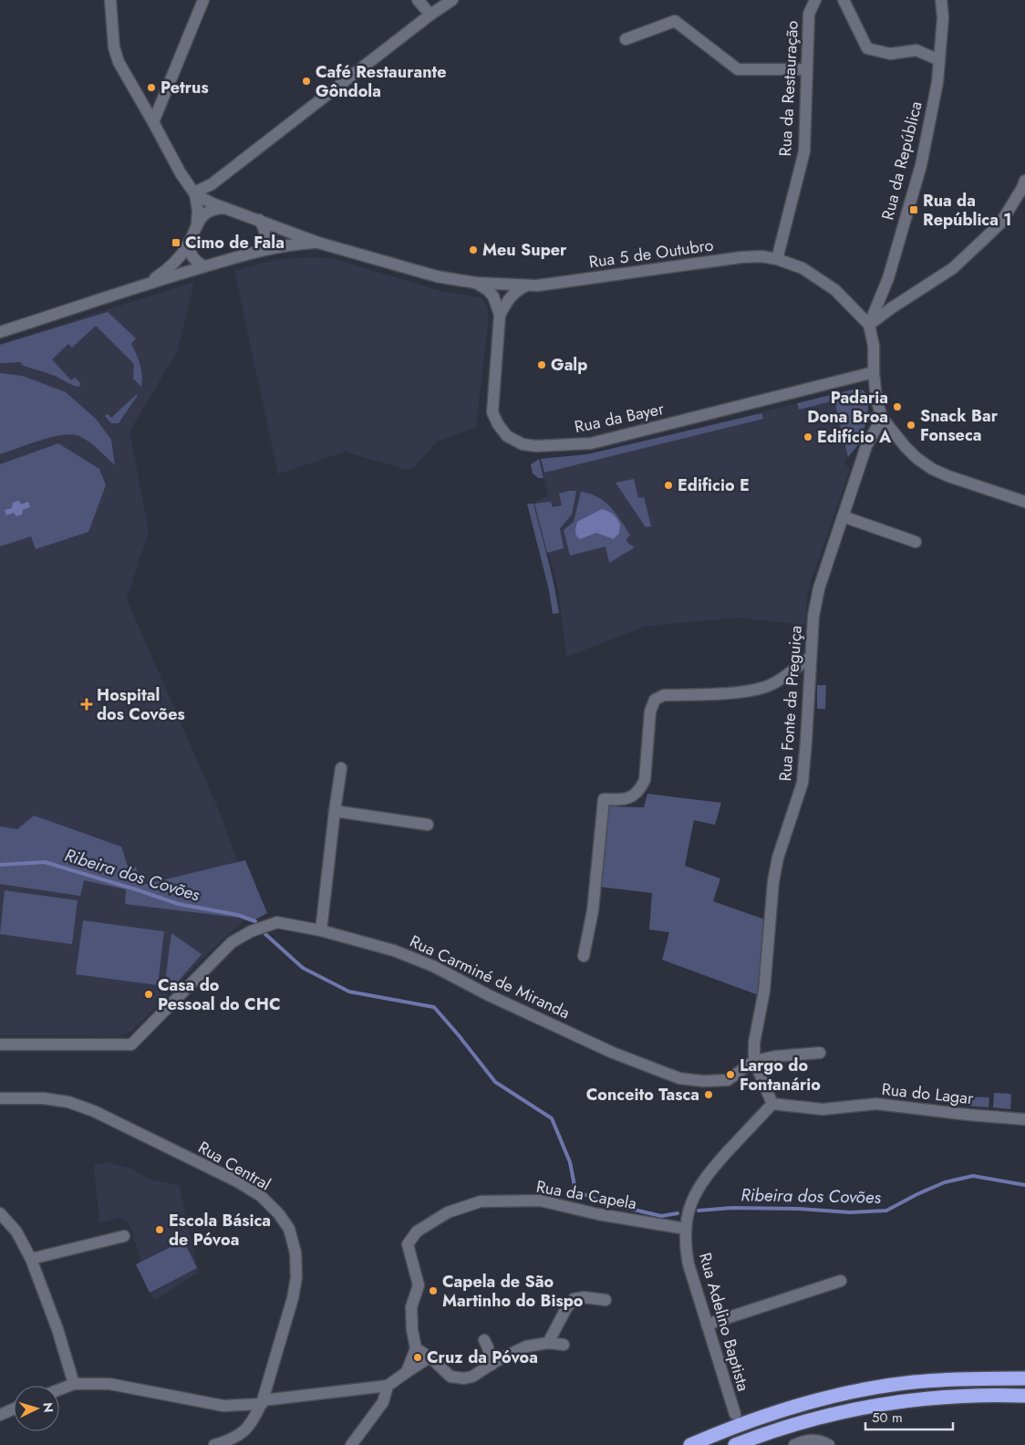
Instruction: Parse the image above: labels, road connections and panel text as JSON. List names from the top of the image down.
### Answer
{
  "streets": {
    "street": [
      "Rua da Restauração",
      "Rua da República",
      "Rua 5 de Outubro",
      "Rua da Bayer",
      "Rua Fonte da Preguiça",
      "Rua Carminé de Miranda",
      "Rua do Lagar",
      "Rua Central",
      "Rua da Capela",
      "Rua Adelino Baptista"
    ]
  },
  "crossings": [
    ["Rua da Restauração", "Rua 5 de Outubro"],
    ["Rua da República", "Rua 5 de Outubro"],
    ["Rua 5 de Outubro", "Rua da Bayer"],
    ["Rua Fonte da Preguiça", "Rua Carminé de Miranda"],
    ["Rua Fonte da Preguiça", "Rua do Lagar"],
    ["Rua Fonte da Preguiça", "Rua Adelino Baptista"],
    ["Rua do Lagar", "Rua Adelino Baptista"],
    ["Rua da Capela", "Rua Adelino Baptista"]
  ],
  "water": ["Ribeira dos Covões"],
  "places": {
    "other": [
      "Café Restaurante Gôndola",
      "Petrus",
      "Meu Super",
      "Galp",
      "Padaria Dona Broa",
      "Snack Bar Fonseca",
      "Edifício A",
      "Edificio E",
      "Casa do Pessoal do CHC",
      "Largo do Fontanário",
      "Conceito Tasca",
      "Escola Básica de Póvoa",
      "Capela de São Martinho do Bispo",
      "Cruz da Póvoa"
    ],
    "transit": ["Rua da República 1", "Cimo de Fala"],
    "health": ["Hospital dos Covões"]
  },
  "scale_bar": "50 m",
  "north": "right"
}
